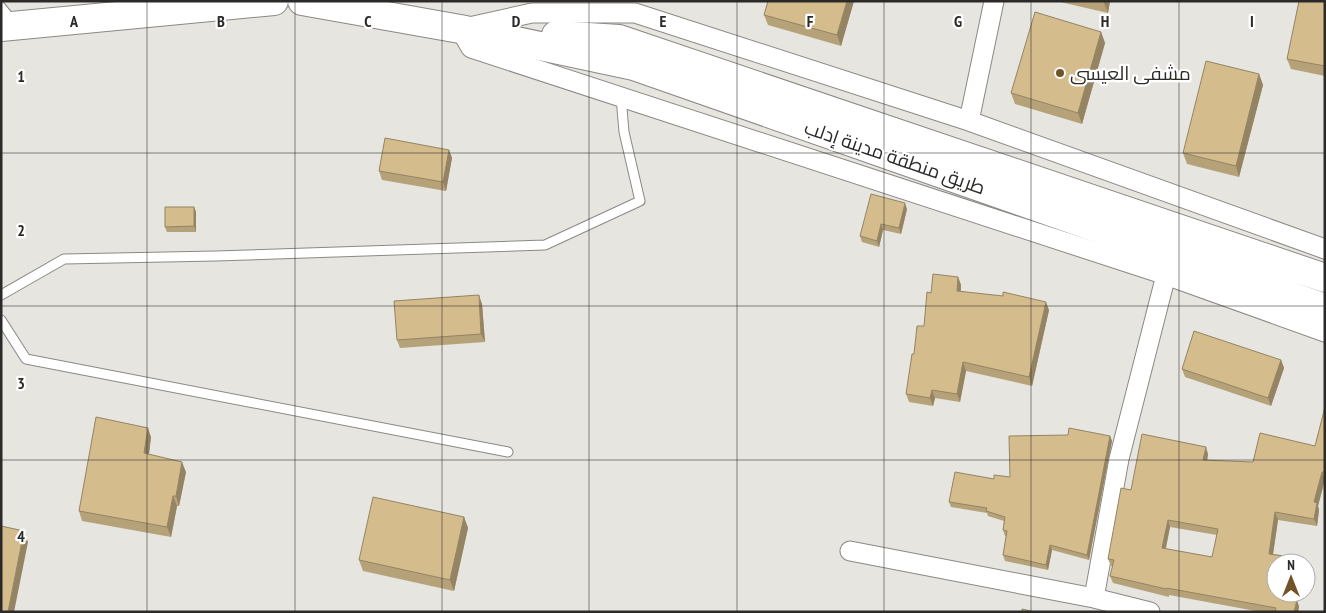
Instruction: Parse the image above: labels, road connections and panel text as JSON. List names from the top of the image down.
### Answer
{
  "streets": {
    "main road": ["طريق منطقة مدينة إدلب"]
  },
  "places": ["مشفى العيسى"],
  "north": "top",
  "grid": {
    "columns": [
      "A",
      "B",
      "C",
      "D",
      "E",
      "F",
      "G",
      "H",
      "I"
    ],
    "rows": [
      "1",
      "2",
      "3",
      "4"
    ]
  }
}
